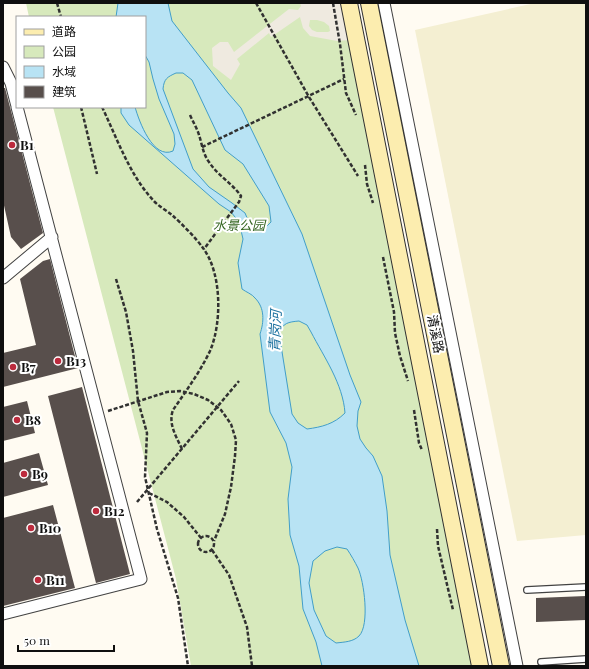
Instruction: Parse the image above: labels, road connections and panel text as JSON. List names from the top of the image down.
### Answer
{
  "streets": {
    "main road": ["清溪路"]
  },
  "water": ["青岗河"],
  "parks": ["水景公园"],
  "places": [
    "B1",
    "B13",
    "B7",
    "B8",
    "B9",
    "B12",
    "B10",
    "B11"
  ],
  "legend": [
    "道路",
    "公园",
    "水域",
    "建筑"
  ],
  "scale_bar": "50 m"
}
